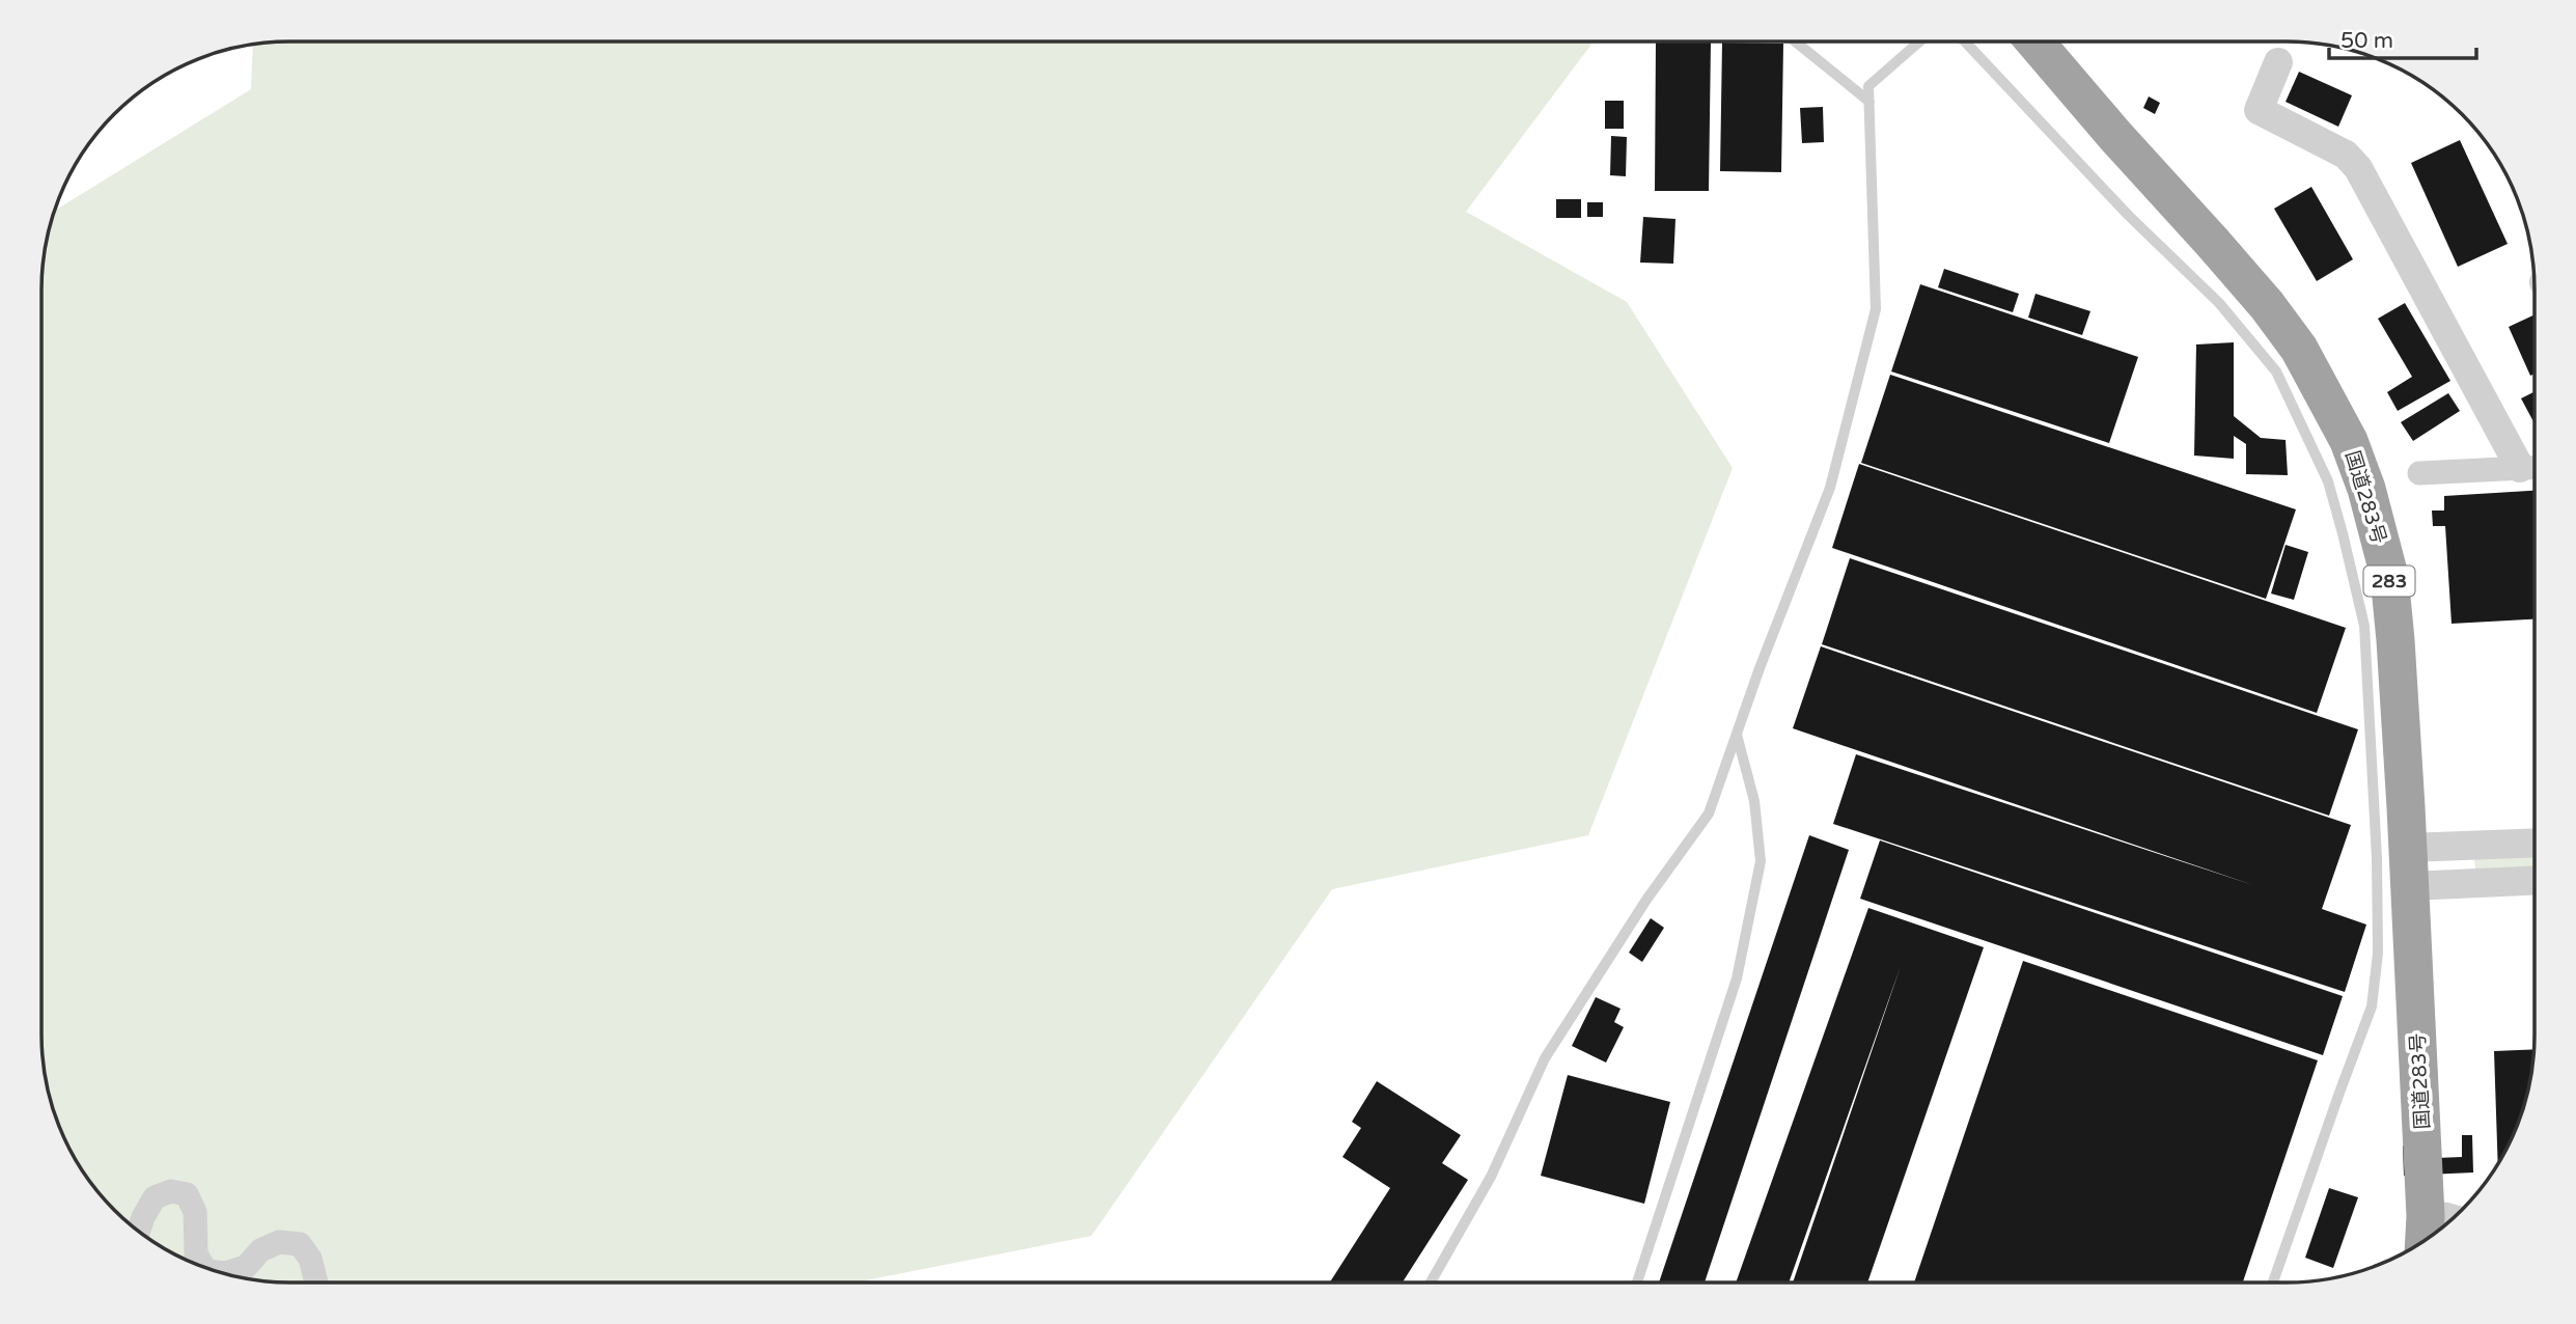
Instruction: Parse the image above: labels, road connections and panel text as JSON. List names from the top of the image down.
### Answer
{
  "streets": {
    "highway": ["国道283号", "283"]
  },
  "scale_bar": "50 m"
}
